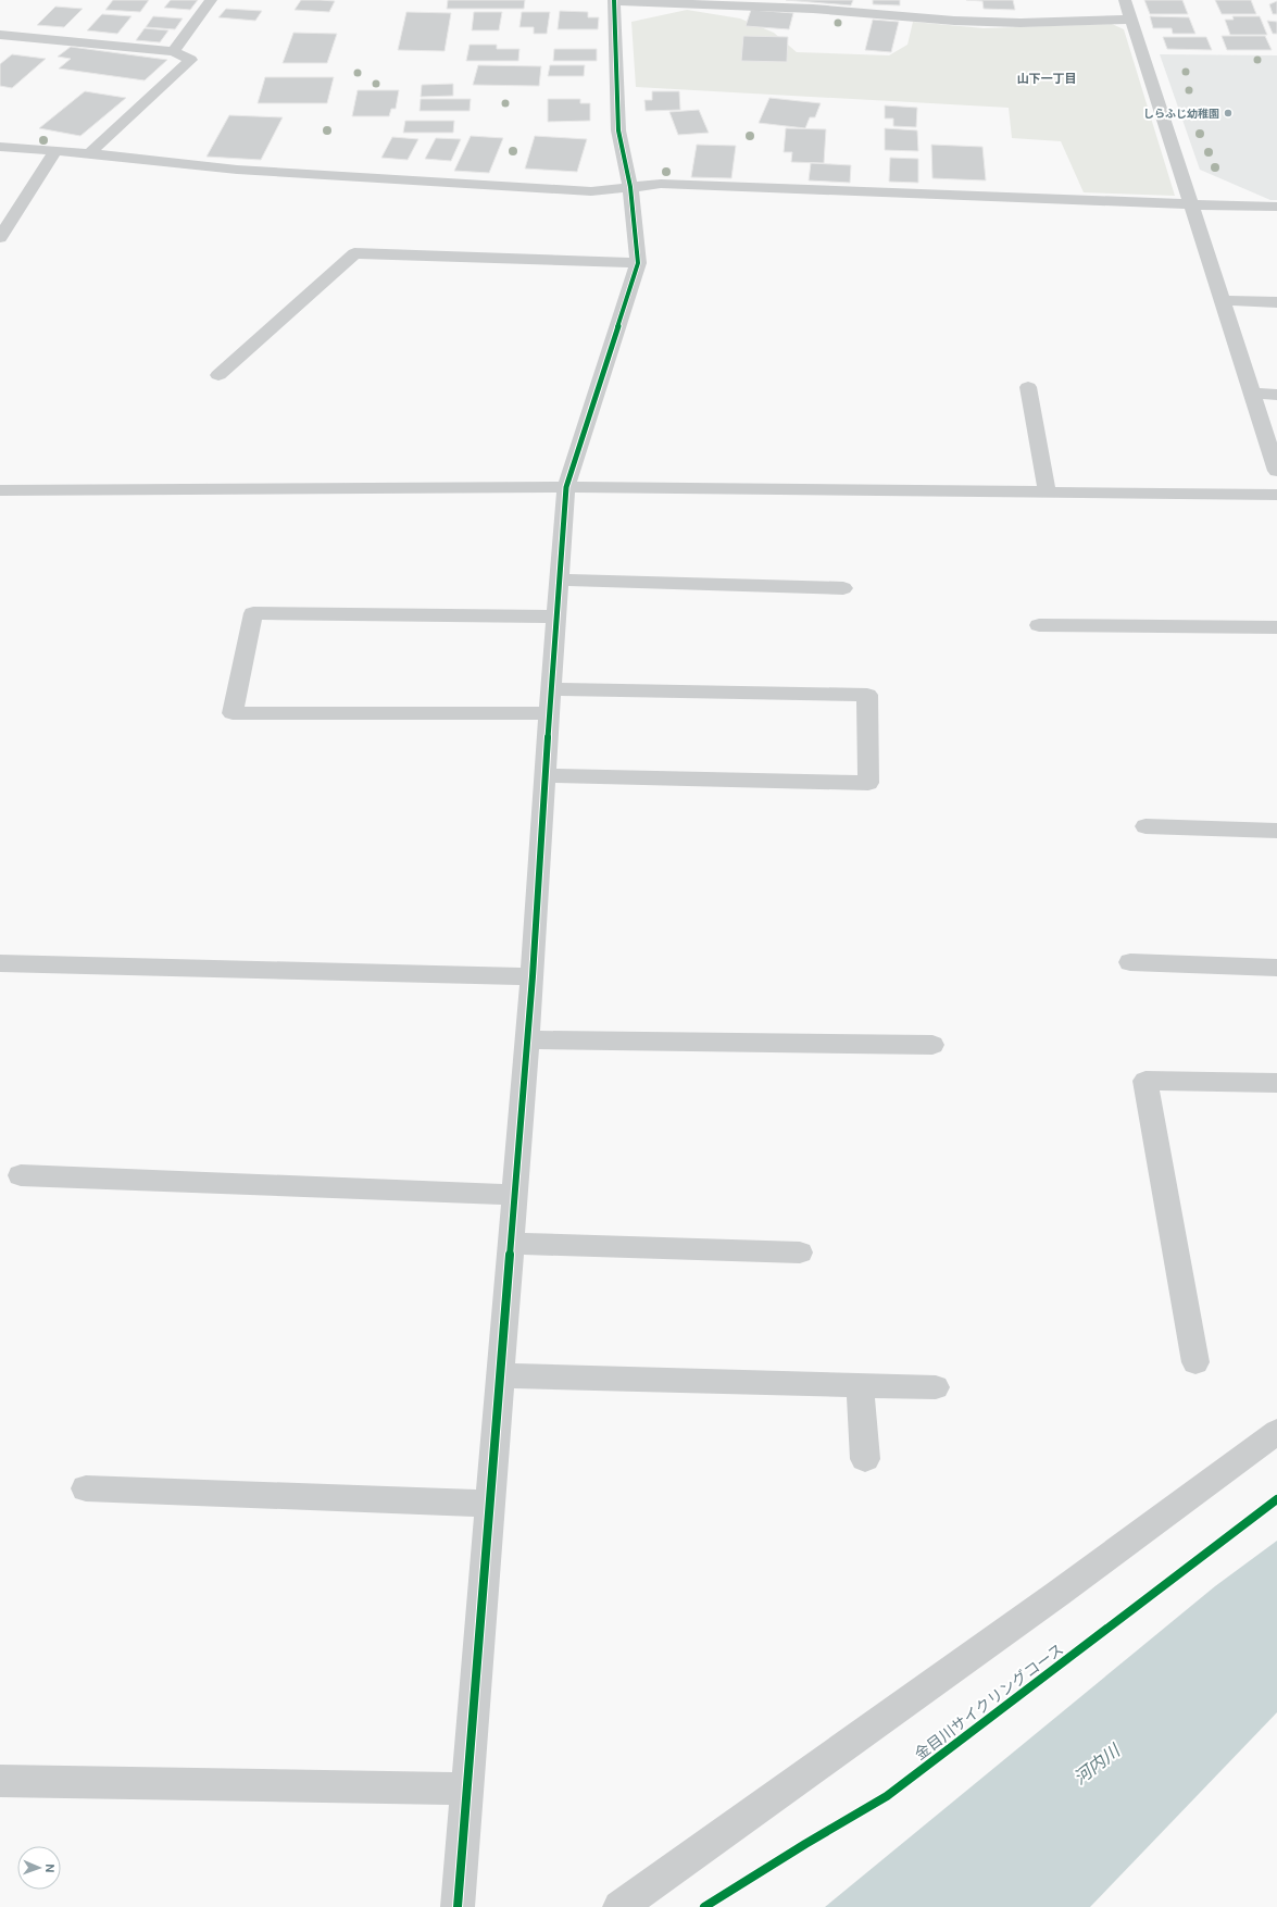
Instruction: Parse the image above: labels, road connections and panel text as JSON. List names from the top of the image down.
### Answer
{
  "streets": {
    "cycle path": ["金目川サイクリングコース"]
  },
  "districts": ["山下一丁目"],
  "water": ["河内川"],
  "places": ["しらふじ幼稚園"],
  "north": "right"
}
